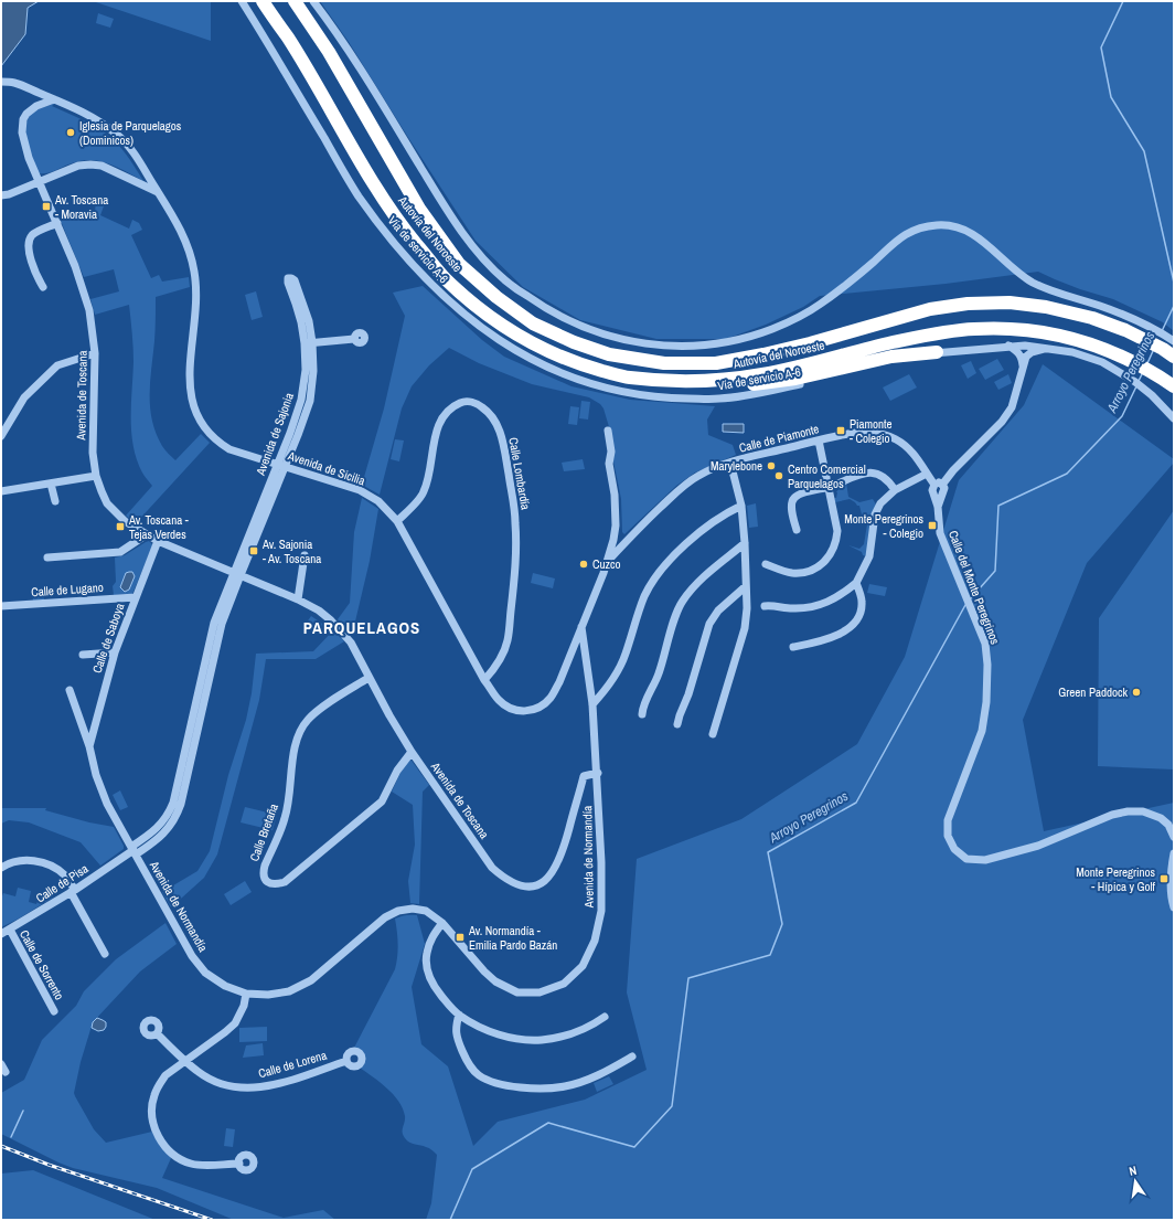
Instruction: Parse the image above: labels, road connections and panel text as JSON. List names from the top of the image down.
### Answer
{
  "streets": {
    "highway": ["Autovía del Noroeste"],
    "street": [
      "Vía de servicio A-6",
      "Avenida de Toscana",
      "Avenida de Sajonia",
      "Calle de Piamonte",
      "Avenida de Sicilia",
      "Calle Lombardía",
      "Calle del Monte Peregrinos",
      "Calle de Lugano",
      "Calle de Saboya",
      "Calle Bretaña",
      "Avenida de Normandía",
      "Calle de Pisa",
      "Calle de Sorrento",
      "Calle de Lorena"
    ]
  },
  "crossings": [
    ["Avenida de Toscana", "Avenida de Sajonia"],
    ["Avenida de Toscana", "Avenida de Sicilia"],
    ["Avenida de Toscana", "Calle de Saboya"],
    ["Avenida de Toscana", "Calle Bretaña"],
    ["Avenida de Toscana", "Avenida de Normandía"],
    ["Avenida de Sajonia", "Avenida de Sicilia"],
    ["Avenida de Sajonia", "Calle de Saboya"],
    ["Avenida de Sajonia", "Avenida de Normandía"],
    ["Avenida de Sajonia", "Calle de Pisa"],
    ["Calle de Piamonte", "Avenida de Sicilia"],
    ["Calle de Piamonte", "Calle del Monte Peregrinos"],
    ["Avenida de Sicilia", "Calle Lombardía"],
    ["Avenida de Sicilia", "Avenida de Normandía"],
    ["Calle de Lugano", "Calle de Saboya"],
    ["Calle de Saboya", "Avenida de Normandía"],
    ["Calle de Saboya", "Calle de Pisa"],
    ["Avenida de Normandía", "Calle de Pisa"],
    ["Calle de Pisa", "Calle de Sorrento"]
  ],
  "districts": ["PARQUELAGOS"],
  "water": ["Arroyo Peregrinos"],
  "places": {
    "other": [
      "Iglesia de Parquelagos (Dominicos)",
      "Marylebone",
      "Centro Comercial Parquelagos",
      "Cuzco",
      "Green Paddock"
    ],
    "transit": [
      "Av. Toscana - Moravia",
      "Piamonte - Colegio",
      "Monte Peregrinos - Colegio",
      "Av. Toscana - Tejas Verdes",
      "Av. Sajonia - Av. Toscana",
      "Monte Peregrinos - Hípica y Golf",
      "Av. Normandía - Emilia Pardo Bazán"
    ]
  },
  "north": "top"
}
